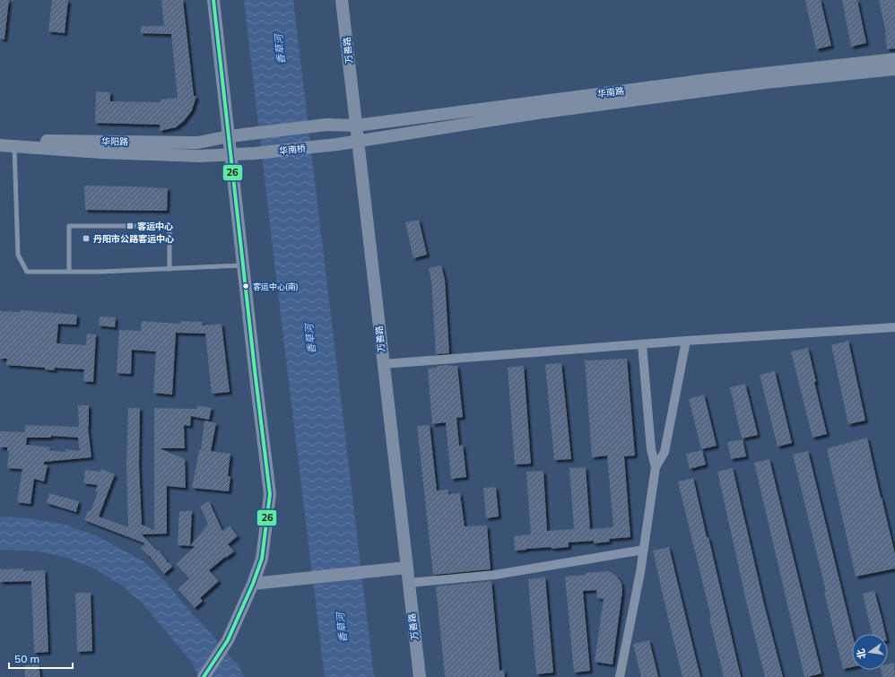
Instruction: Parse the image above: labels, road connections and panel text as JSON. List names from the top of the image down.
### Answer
{
  "streets": {
    "main road": [
      "万善路",
      "华南路",
      "华阳路",
      "华南桥"
    ]
  },
  "crossings": [
    ["万善路", "华南路"],
    ["华南路", "华阳路"],
    ["华南路", "华南桥"]
  ],
  "water": ["香草河"],
  "places": {
    "transit": ["客运中心", "丹阳市公路客运中心"],
    "other": ["客运中心(南)"]
  },
  "lines": ["transit line 26"],
  "scale_bar": "50 m",
  "north": "left"
}
